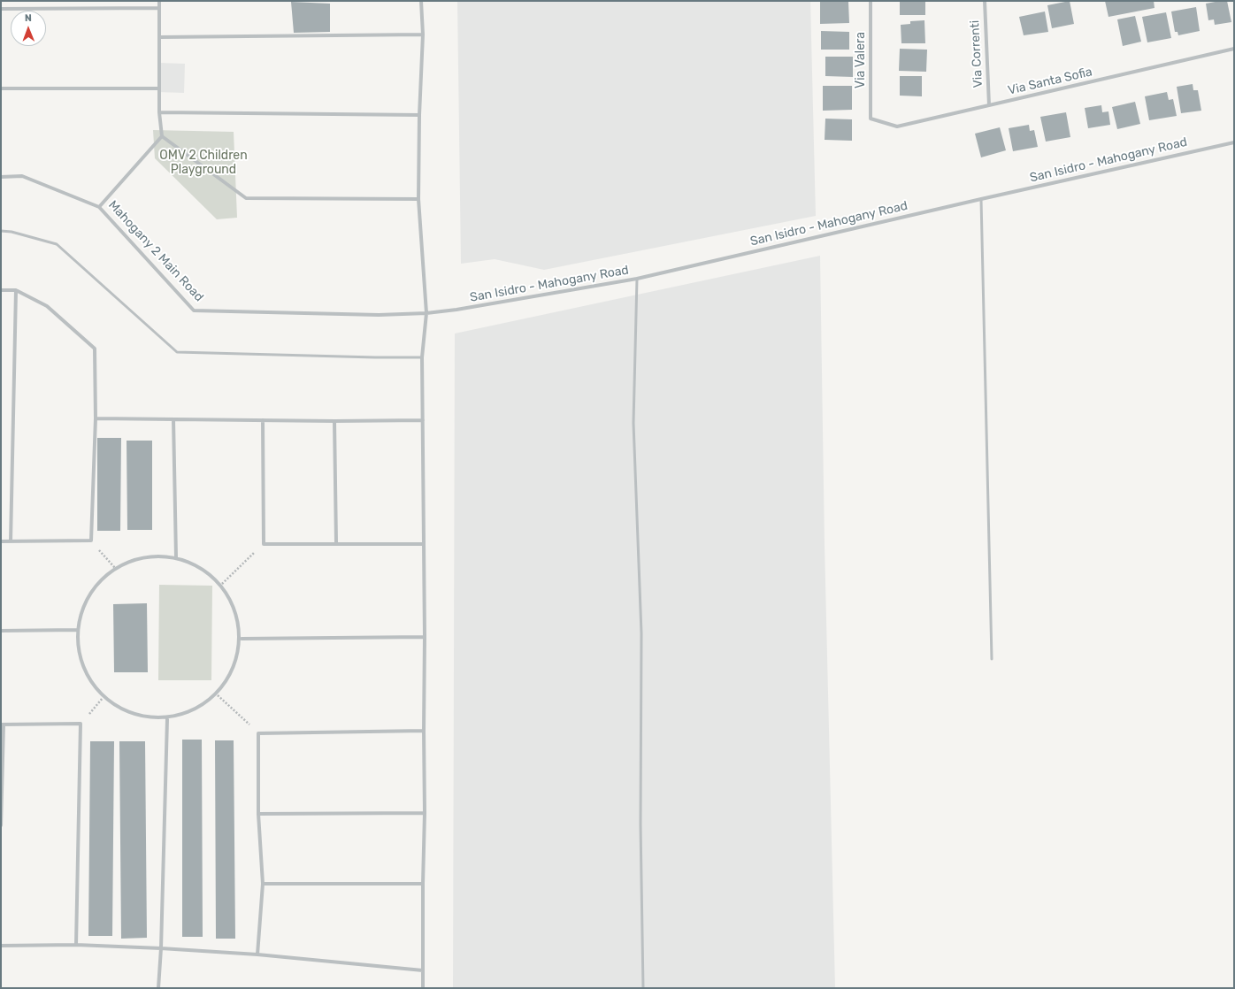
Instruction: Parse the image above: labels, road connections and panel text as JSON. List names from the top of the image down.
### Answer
{
  "streets": {
    "street": [
      "Via Correnti",
      "Via Valera",
      "Via Santa Sofia",
      "San Isidro - Mahogany Road",
      "Mahogany 2 Main Road"
    ]
  },
  "crossings": [
    ["Via Correnti", "Via Santa Sofia"],
    ["Via Valera", "Via Santa Sofia"],
    ["San Isidro - Mahogany Road", "Mahogany 2 Main Road"]
  ],
  "parks": ["OMV 2 Children Playground"],
  "north": "top"
}
